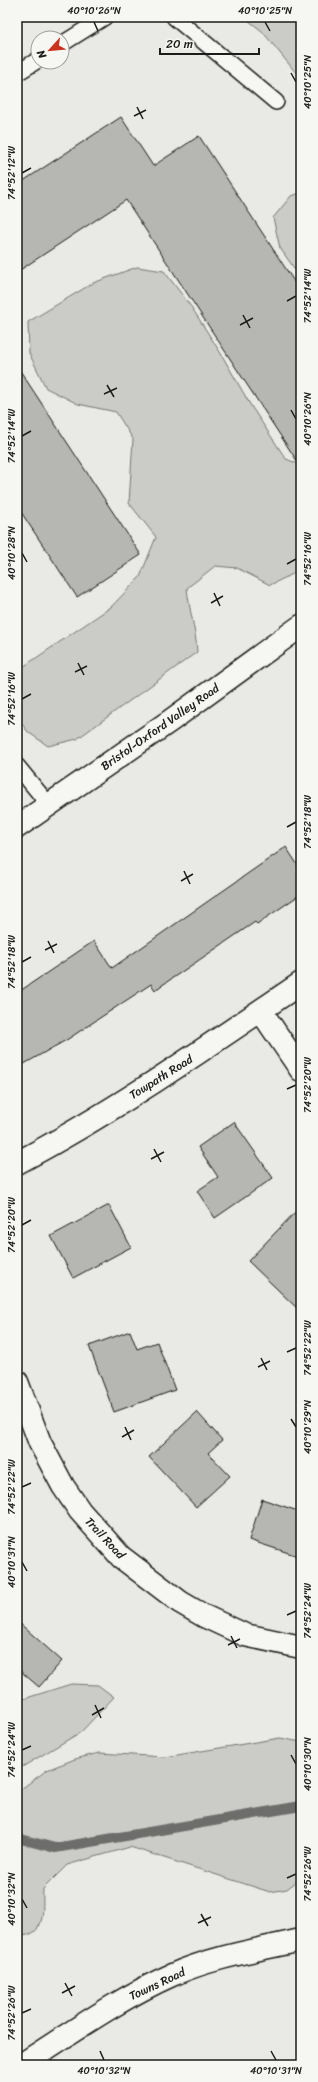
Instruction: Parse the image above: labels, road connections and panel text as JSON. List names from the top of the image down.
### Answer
{
  "streets": {
    "street": [
      "Bristol-Oxford Valley Road",
      "Towpath Road",
      "Trail Road",
      "Towns Road"
    ]
  },
  "scale_bar": "20 m",
  "north": "bottom left",
  "coordinates": [
    "40°10'26\"N",
    "40°10'25\"N",
    "74°52'12\"W",
    "74°52'14\"W",
    "40°10'28\"N",
    "74°52'16\"W",
    "74°52'18\"W",
    "74°52'20\"W",
    "74°52'22\"W",
    "40°10'29\"N",
    "40°10'31\"N",
    "74°52'24\"W",
    "40°10'30\"N",
    "74°52'26\"W",
    "40°10'32\"N"
  ]
}
